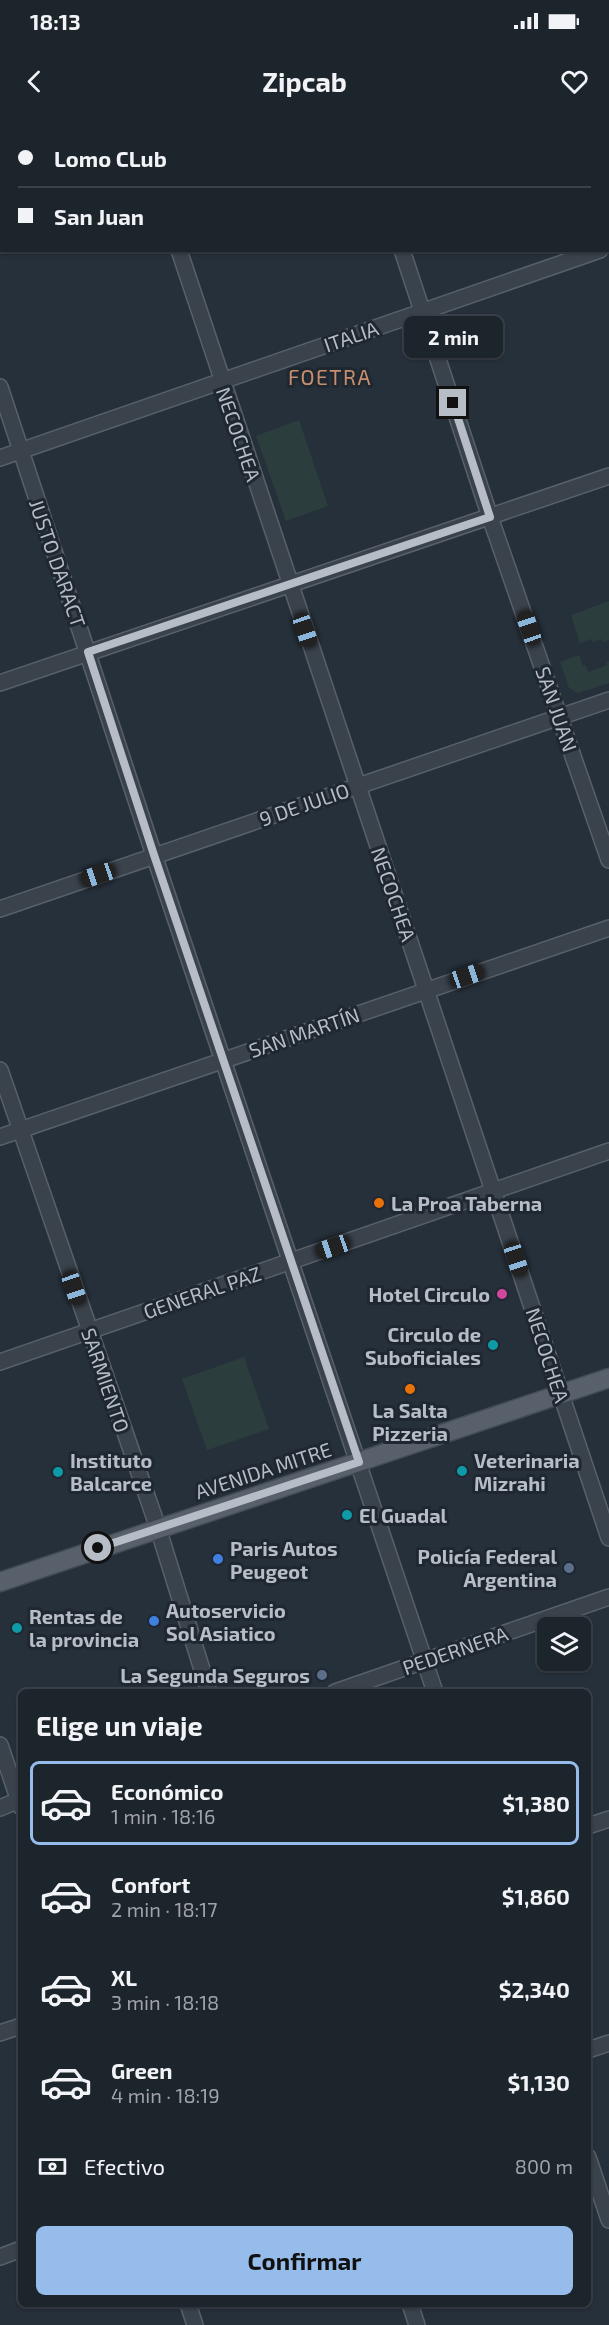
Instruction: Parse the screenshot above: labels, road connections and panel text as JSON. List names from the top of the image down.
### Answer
{
  "streets": {
    "main road": ["AVENIDA MITRE"],
    "street": [
      "ITALIA",
      "NECOCHEA",
      "JUSTO DARACT",
      "SAN JUAN",
      "9 DE JULIO",
      "SAN MARTÍN",
      "GENERAL PAZ",
      "SARMIENTO",
      "PEDERNERA"
    ]
  },
  "crossings": [
    ["ITALIA", "NECOCHEA"],
    ["ITALIA", "JUSTO DARACT"],
    ["ITALIA", "SAN JUAN"],
    ["NECOCHEA", "9 DE JULIO"],
    ["NECOCHEA", "SAN MARTÍN"],
    ["NECOCHEA", "GENERAL PAZ"],
    ["NECOCHEA", "AVENIDA MITRE"],
    ["JUSTO DARACT", "9 DE JULIO"],
    ["JUSTO DARACT", "SAN MARTÍN"],
    ["JUSTO DARACT", "GENERAL PAZ"],
    ["JUSTO DARACT", "AVENIDA MITRE"],
    ["JUSTO DARACT", "PEDERNERA"],
    ["SAN JUAN", "9 DE JULIO"],
    ["SAN MARTÍN", "SARMIENTO"],
    ["GENERAL PAZ", "SARMIENTO"],
    ["SARMIENTO", "AVENIDA MITRE"]
  ],
  "districts": ["FOETRA"],
  "places": [
    "La Proa Taberna",
    "Hotel Circulo",
    "Circulo de Suboficiales",
    "La Salta Pizzeria",
    "Veterinaria Mizrahi",
    "Instituto Balcarce",
    "El Guadal",
    "Paris Autos Peugeot",
    "Policía Federal Argentina",
    "Autoservicio Sol Asiatico",
    "Rentas de la provincia",
    "La Segunda Seguros"
  ],
  "page": {
    "status": "18:13",
    "header": "Zipcab",
    "banner": ["Lomo CLub", "San Juan"],
    "bubble": "2 min",
    "heading": "Elige un viaje",
    "list": [
      {
        "name": "Económico",
        "note": "1 min · 18:16",
        "value": "$1,380"
      },
      {
        "name": "Confort",
        "note": "2 min · 18:17",
        "value": "$1,860"
      },
      {
        "name": "XL",
        "note": "3 min · 18:18",
        "value": "$2,340"
      },
      {
        "name": "Green",
        "note": "4 min · 18:19",
        "value": "$1,130"
      }
    ],
    "pay": ["Efectivo", "800 m"],
    "buttons": "Confirmar"
  }
}
